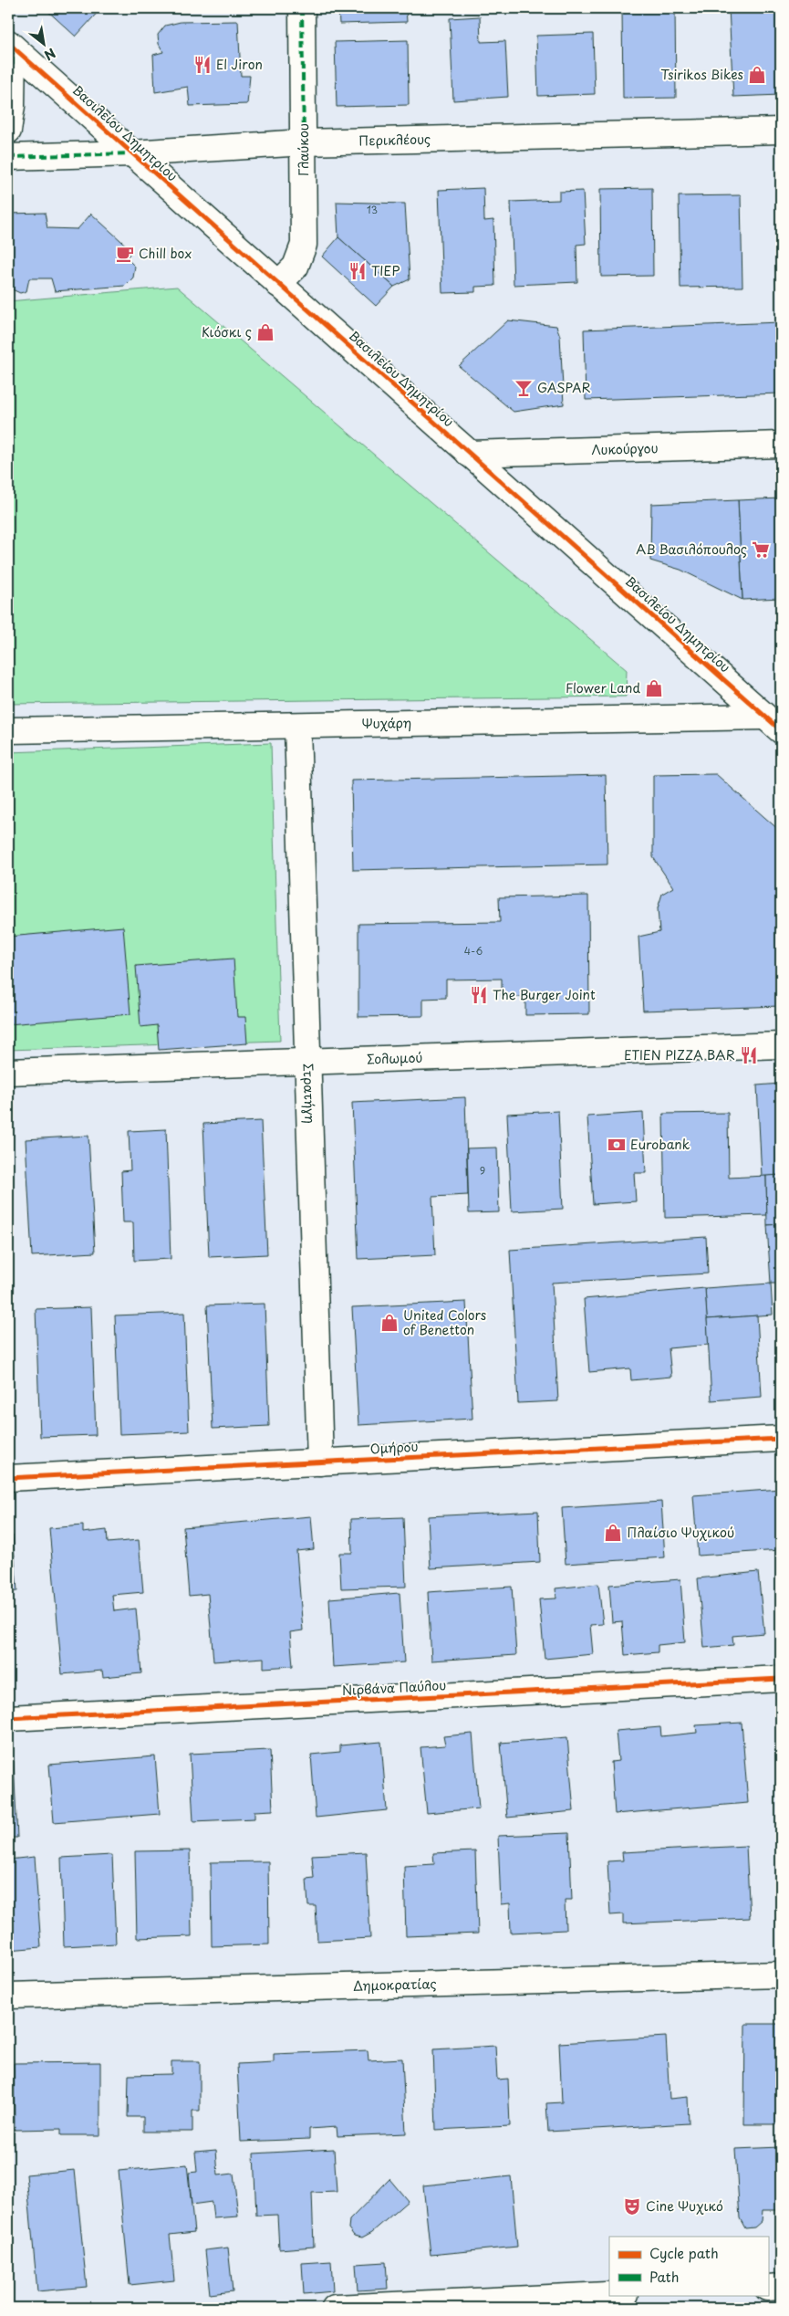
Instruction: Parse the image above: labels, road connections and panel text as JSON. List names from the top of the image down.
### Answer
{
  "streets": {
    "street": [
      "Βασιλείου Δημητρίου",
      "Περικλέους",
      "Γλαύκου",
      "Λυκούργου",
      "Ψυχάρη",
      "Σολωμού",
      "Στρατήγη",
      "Ομήρου",
      "Νιρβάνα Παύλου",
      "Δημοκρατίας"
    ]
  },
  "crossings": [
    ["Βασιλείου Δημητρίου", "Περικλέους"],
    ["Βασιλείου Δημητρίου", "Γλαύκου"],
    ["Βασιλείου Δημητρίου", "Λυκούργου"],
    ["Βασιλείου Δημητρίου", "Ψυχάρη"],
    ["Περικλέους", "Γλαύκου"],
    ["Ψυχάρη", "Στρατήγη"],
    ["Σολωμού", "Στρατήγη"],
    ["Στρατήγη", "Ομήρου"]
  ],
  "places": {
    "restaurant": [
      "El Jiron",
      "ΤΙΕΡ",
      "The Burger Joint",
      "ETIEN PIZZA BAR"
    ],
    "shop": [
      "Tsirikos Bikes",
      "Κιόσκι ς",
      "Flower Land",
      "United Colors of Benetton",
      "Πλαίσιο Ψυχικού"
    ],
    "cafe": ["Chill box"],
    "bar": ["GASPAR"],
    "supermarket": ["ΑΒ Βασιλόπουλος"],
    "bank": ["Eurobank"],
    "theatre": ["Cine Ψυχικό"]
  },
  "house_numbers": ["13", "4-6", "9"],
  "legend": ["Cycle path", "Path"],
  "north": "bottom right"
}
